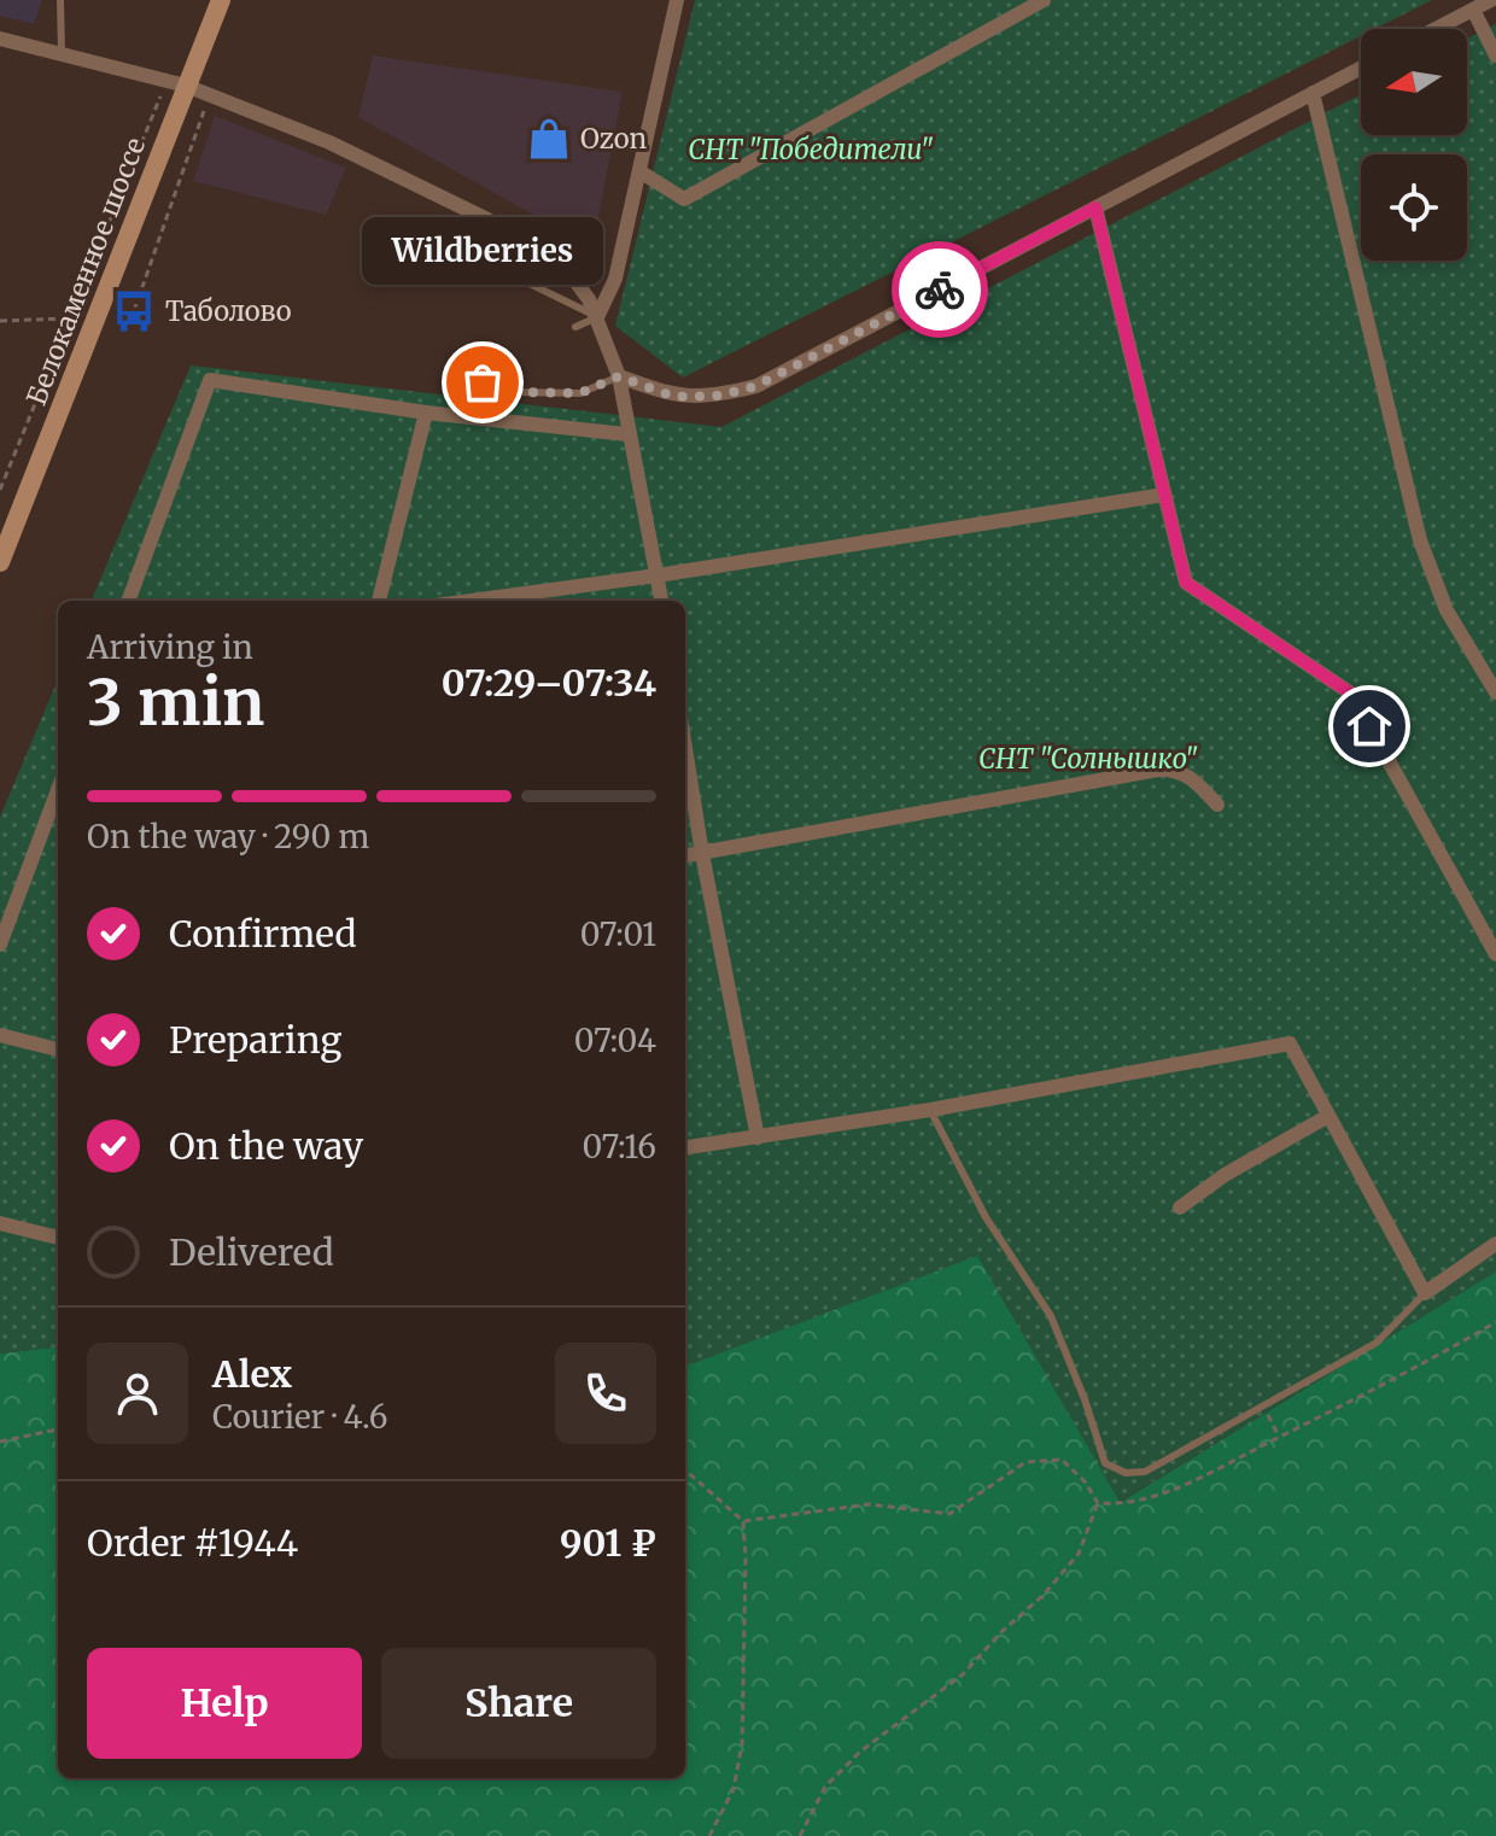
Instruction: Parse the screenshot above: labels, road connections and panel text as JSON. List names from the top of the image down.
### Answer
{
  "streets": {
    "main road": ["Белокаменное шоссе"]
  },
  "parks": ["СНТ \"Победители\"", "СНТ \"Солнышко\""],
  "places": {
    "shop": ["Ozon"],
    "bus stop": ["Таболово"],
    "other": ["Wildberries"]
  },
  "north": "left",
  "page": {
    "bubble": "Wildberries",
    "heading": ["3 min", "Arriving in", "07:29–07:34"],
    "panel": [
      "Alex",
      "Courier · 4.6",
      "Order #1944",
      "901 ₽"
    ],
    "bar": "On the way · 290 m",
    "list": [
      ["Confirmed", "07:01"],
      ["Preparing", "07:04"],
      ["On the way", "07:16"],
      "Delivered"
    ],
    "buttons": ["Help", "Share"]
  }
}
